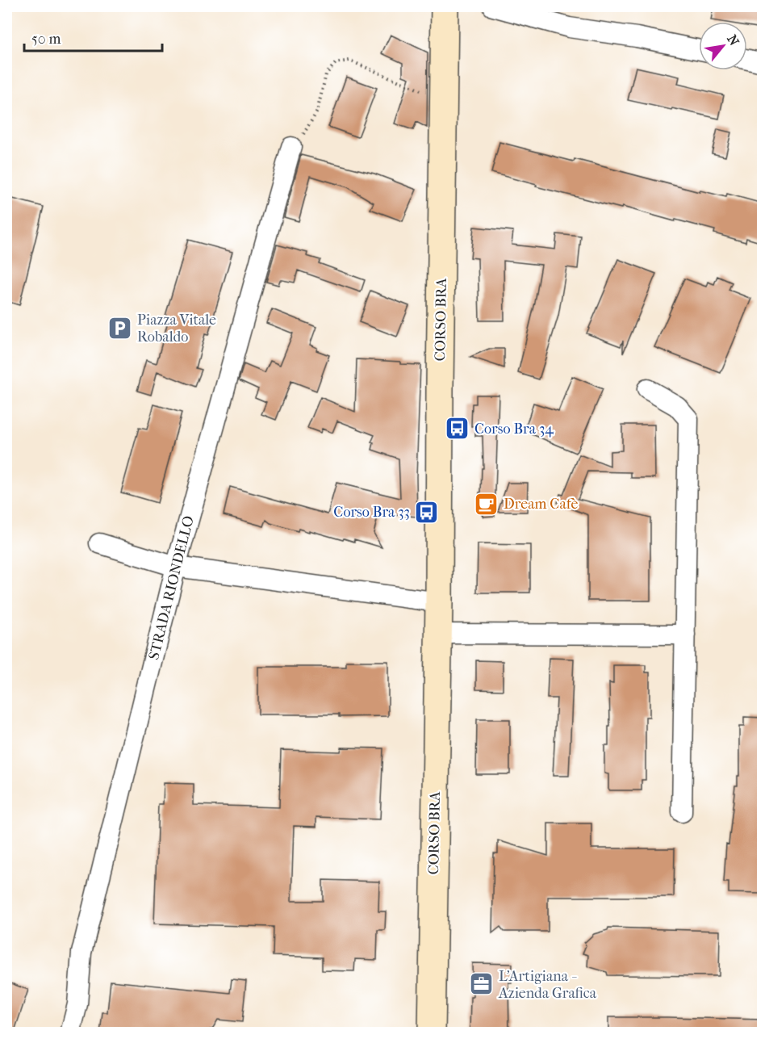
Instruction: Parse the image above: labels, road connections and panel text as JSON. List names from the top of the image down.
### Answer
{
  "streets": {
    "street": ["CORSO BRA", "STRADA RIONDELLO"]
  },
  "places": {
    "parking": ["Piazza Vitale Robaldo"],
    "bus stop": ["Corso Bra 34", "Corso Bra 33"],
    "cafe": ["Dream Cafè"],
    "office": ["L'Artigiana - Azienda Grafica"]
  },
  "scale_bar": "50 m",
  "north": "top right"
}
